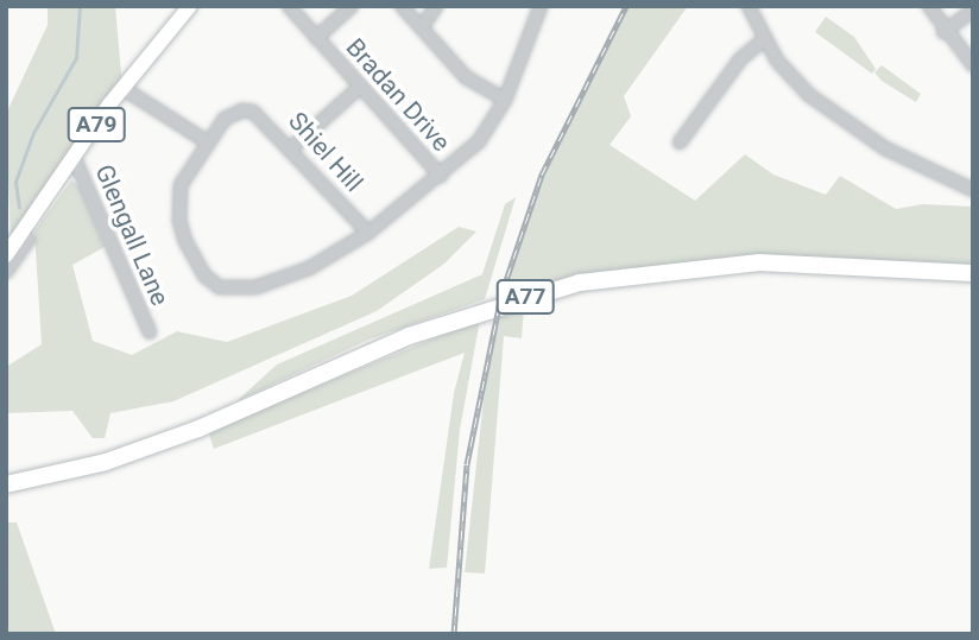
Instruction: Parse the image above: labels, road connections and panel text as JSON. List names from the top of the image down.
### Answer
{
  "streets": {
    "highway": ["A77"],
    "main road": ["A79"],
    "street": ["Bradan Drive", "Shiel Hill", "Glengall Lane"]
  },
  "crossings": [
    ["A79", "Glengall Lane"]
  ]
}
